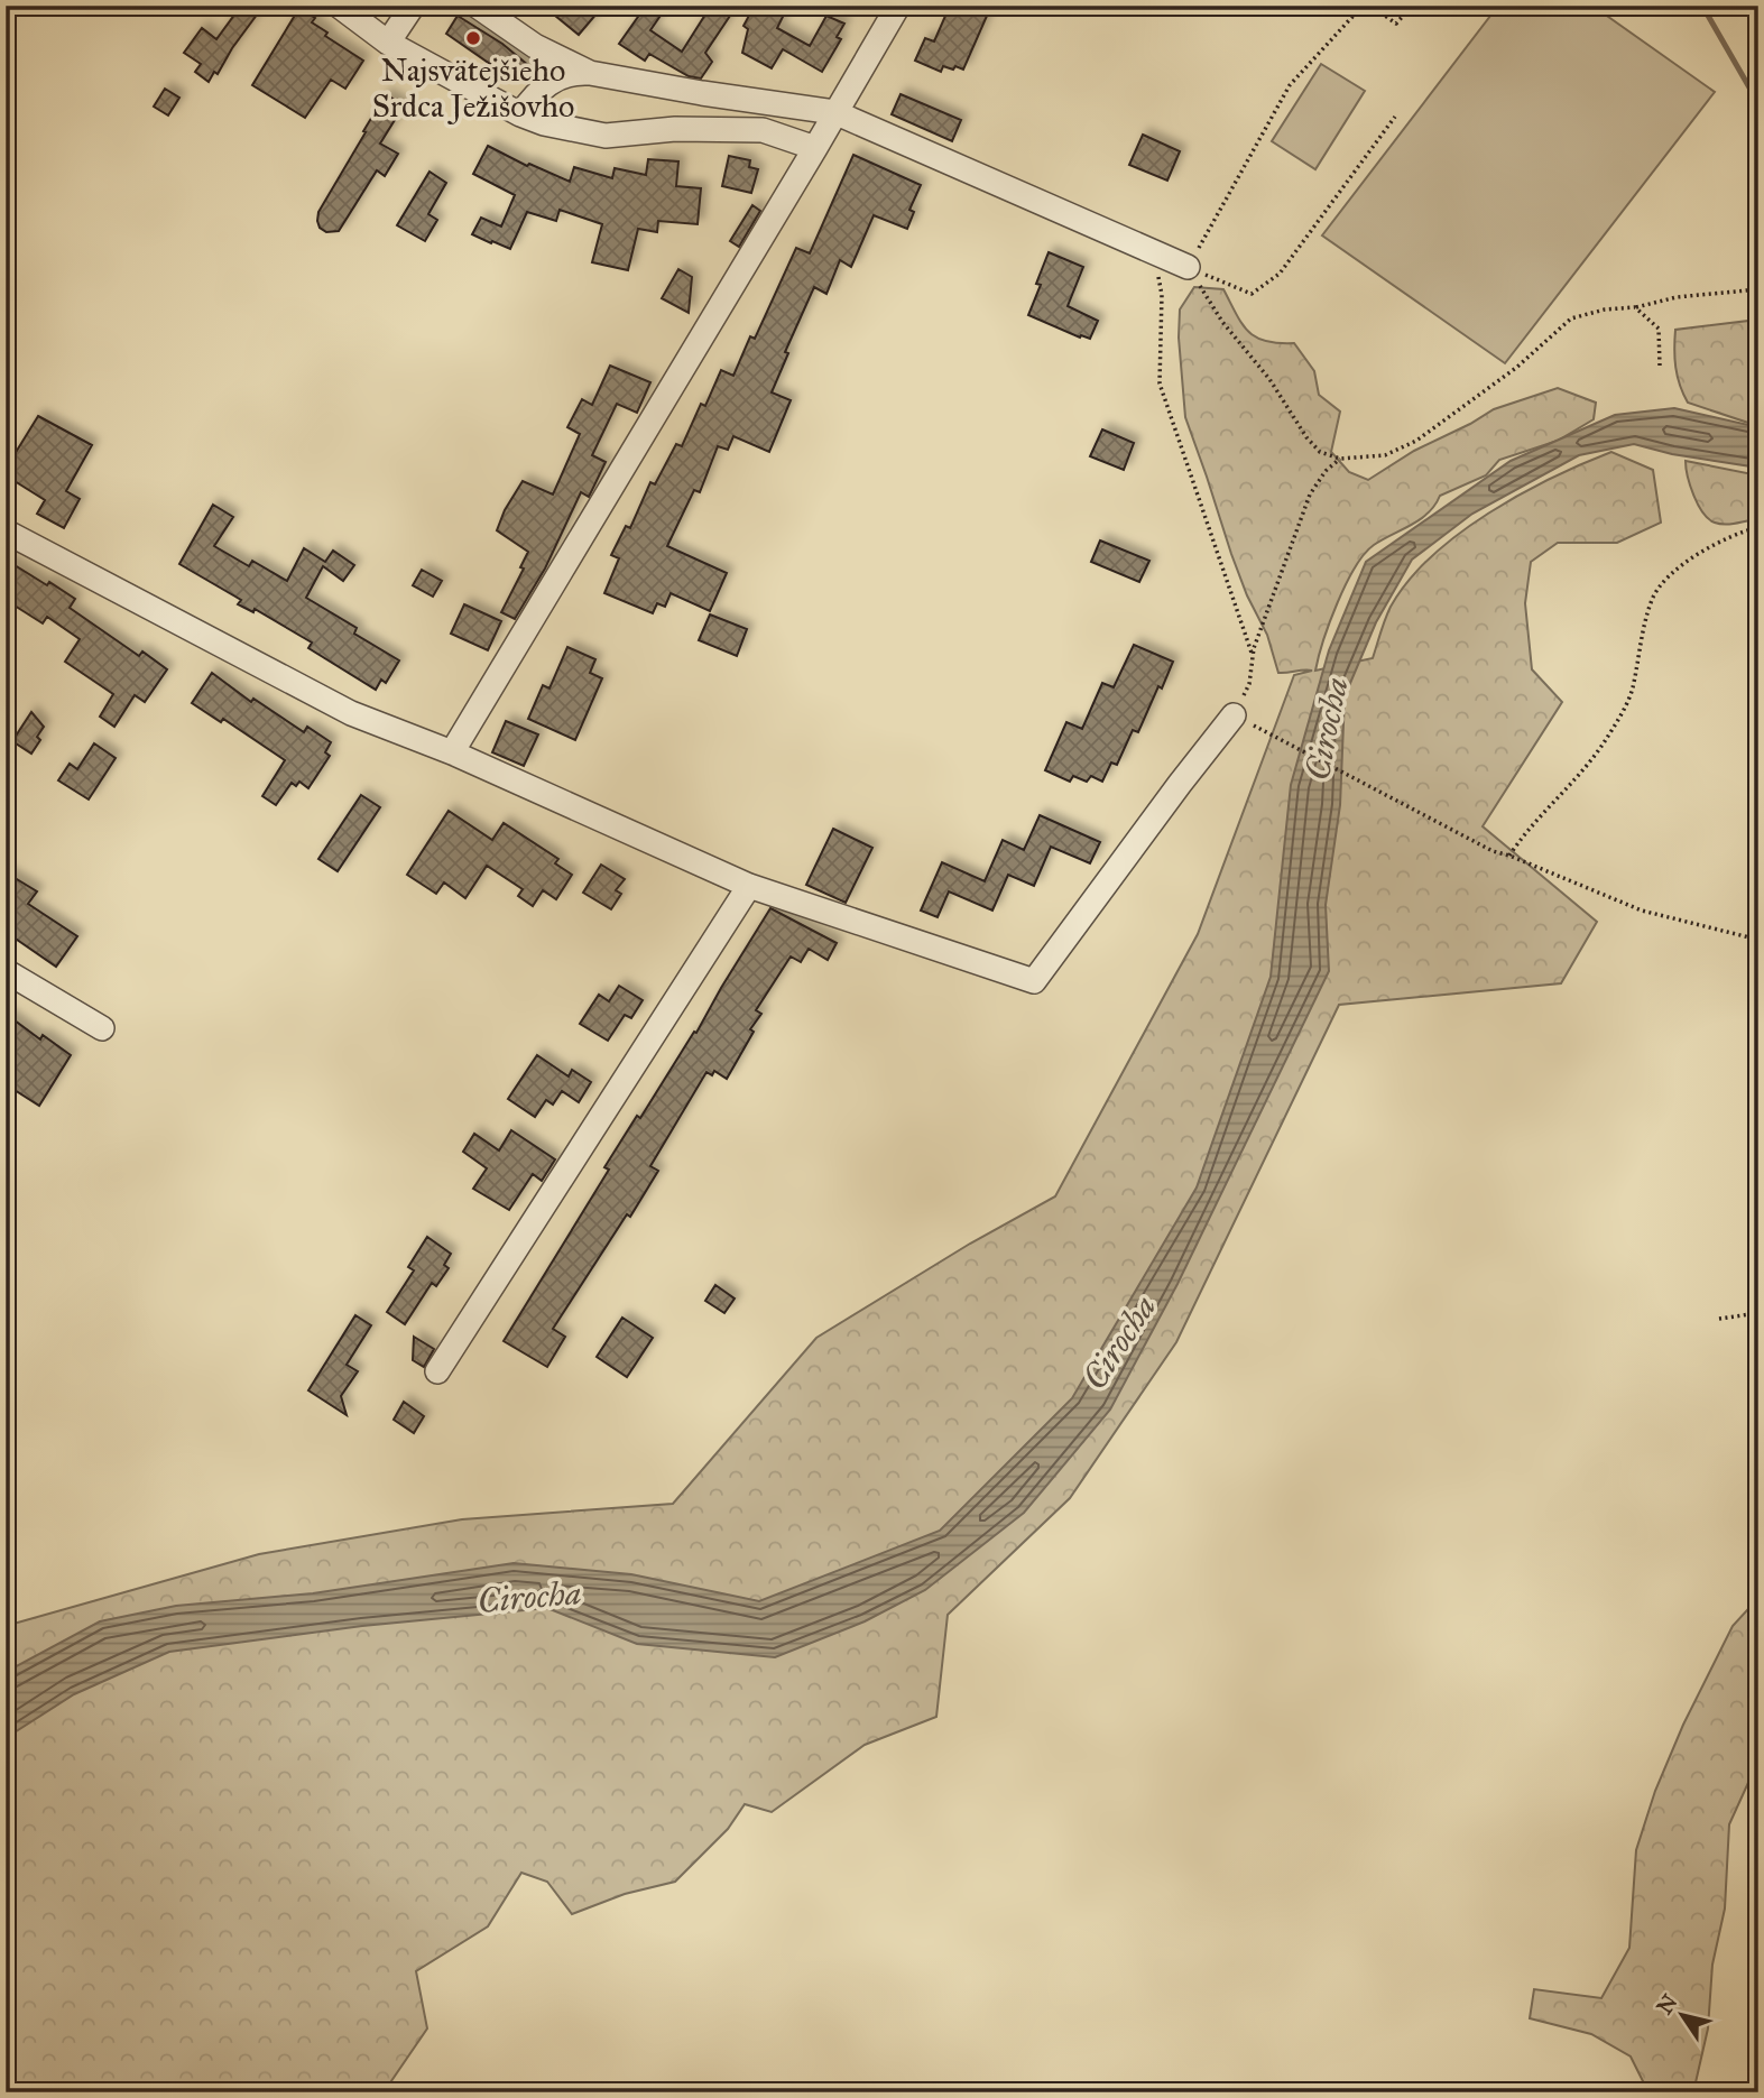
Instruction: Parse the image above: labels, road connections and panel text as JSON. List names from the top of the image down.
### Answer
{
  "water": ["Cirocha"],
  "places": ["Najsvätejšieho Srdca Ježišovho"],
  "north": "top left"
}
